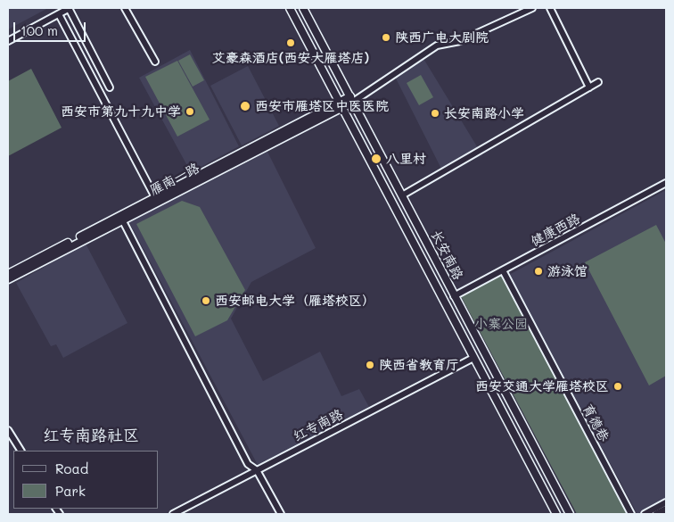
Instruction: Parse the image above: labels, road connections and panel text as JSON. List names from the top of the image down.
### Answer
{
  "streets": {
    "main road": ["雁南一路", "长安南路"],
    "street": ["健康西路", "育德巷", "红专南路"]
  },
  "crossings": [
    ["雁南一路", "长安南路"],
    ["健康西路", "长安南路"],
    ["健康西路", "育德巷"],
    ["长安南路", "红专南路"]
  ],
  "districts": ["红专南路社区"],
  "parks": ["小寨公园"],
  "places": [
    "陕西广电大剧院",
    "艾豪森酒店(西安大雁塔店)",
    "西安市雁塔区中医医院",
    "西安市第九十九中学",
    "长安南路小学",
    "八里村",
    "游泳馆",
    "西安邮电大学（雁塔校区）",
    "陕西省教育厅",
    "西安交通大学雁塔校区"
  ],
  "legend": ["Road", "Park"],
  "scale_bar": "100 m"
}
